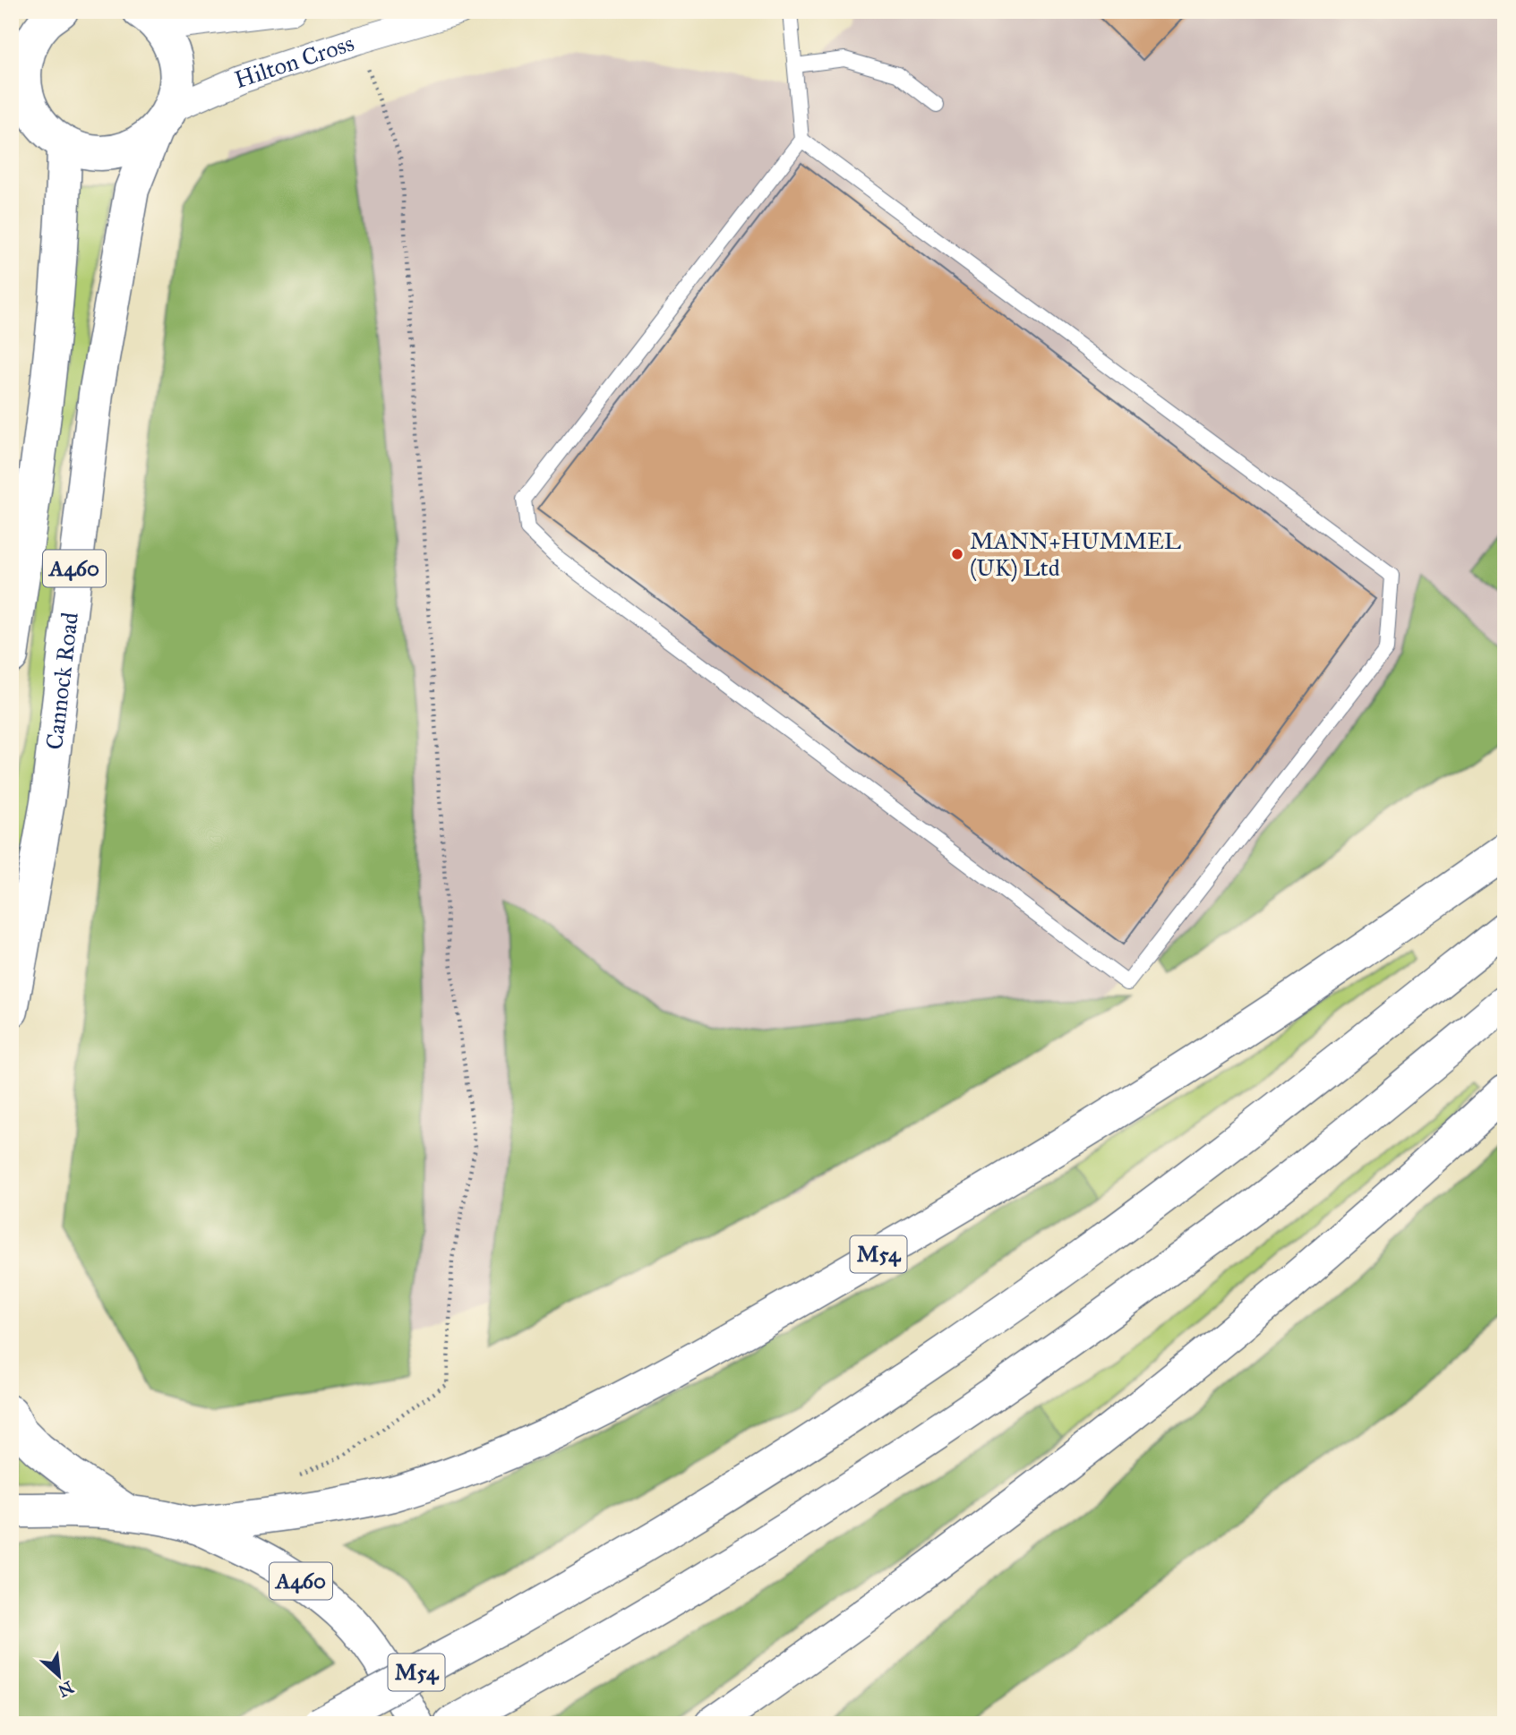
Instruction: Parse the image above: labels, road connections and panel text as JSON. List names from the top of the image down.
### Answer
{
  "streets": {
    "highway": ["A460", "Cannock Road", "M54"],
    "street": ["Hilton Cross"]
  },
  "crossings": [
    ["Hilton Cross", "Cannock Road"],
    ["A460", "M54"]
  ],
  "places": ["MANN+HUMMEL (UK) Ltd"],
  "north": "bottom right"
}
